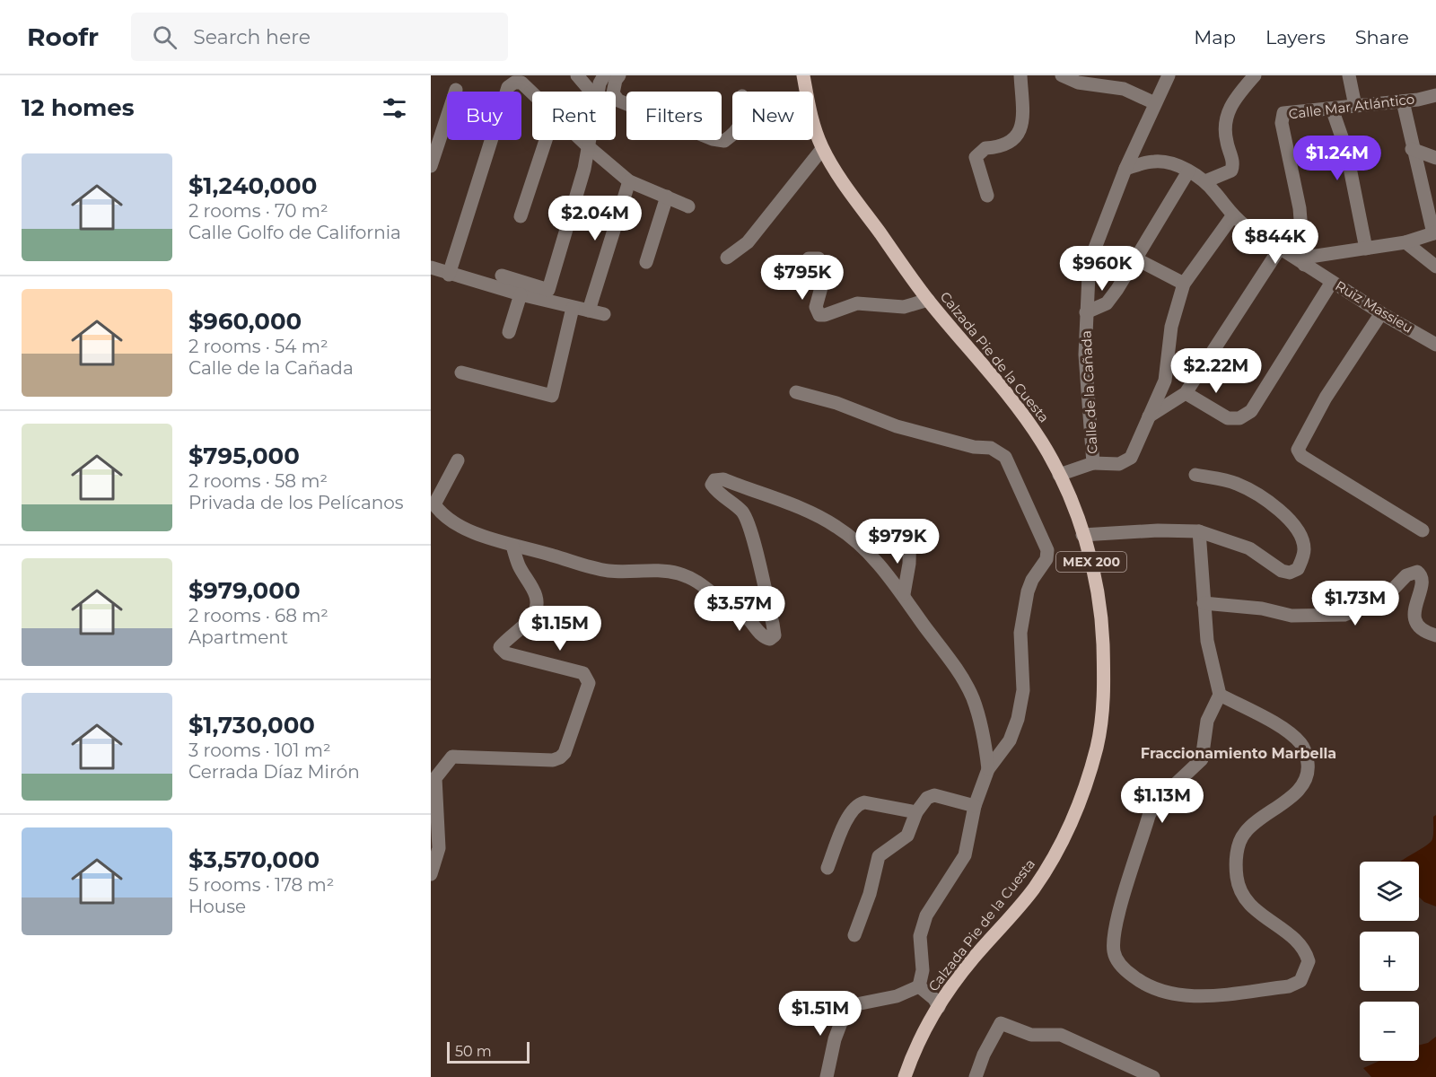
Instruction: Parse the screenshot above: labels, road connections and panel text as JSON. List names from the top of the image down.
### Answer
{
  "streets": {
    "main road": ["Calzada Pie de la Cuesta", "MEX 200"],
    "street": ["Calle Mar Atlántico", "Ruiz Massieu", "Calle de la Cañada"]
  },
  "crossings": [
    ["Calle Mar Atlántico", "Ruiz Massieu"],
    ["Ruiz Massieu", "Calle de la Cañada"],
    ["Calzada Pie de la Cuesta", "Calle de la Cañada"]
  ],
  "districts": ["Fraccionamiento Marbella"],
  "scale_bar": "50 m",
  "page": {
    "header": "Roofr",
    "search": "Search here",
    "nav": ["Map", "Layers", "Share"],
    "heading": "12 homes",
    "chip": [
      "Buy",
      "Rent",
      "Filters",
      "New"
    ],
    "price": [
      "$1.24M",
      "$2.04M",
      "$844K",
      "$960K",
      "$795K",
      "$2.22M",
      "$979K",
      "$1.73M",
      "$3.57M",
      "$1.15M",
      "$1.13M",
      "$1.51M"
    ],
    "list": [
      {
        "name": "$1,240,000",
        "note": "2 rooms · 70 m² · Calle Golfo de California"
      },
      {
        "name": "$960,000",
        "note": "2 rooms · 54 m² · Calle de la Cañada"
      },
      {
        "name": "$795,000",
        "note": "2 rooms · 58 m² · Privada de los Pelícanos"
      },
      {
        "name": "$979,000",
        "note": "2 rooms · 68 m² · Apartment"
      },
      {
        "name": "$1,730,000",
        "note": "3 rooms · 101 m² · Cerrada Díaz Mirón"
      },
      {
        "name": "$3,570,000",
        "note": "5 rooms · 178 m² · House"
      }
    ],
    "map_buttons": ["+", "−"],
    "scale": "50 m"
  }
}
